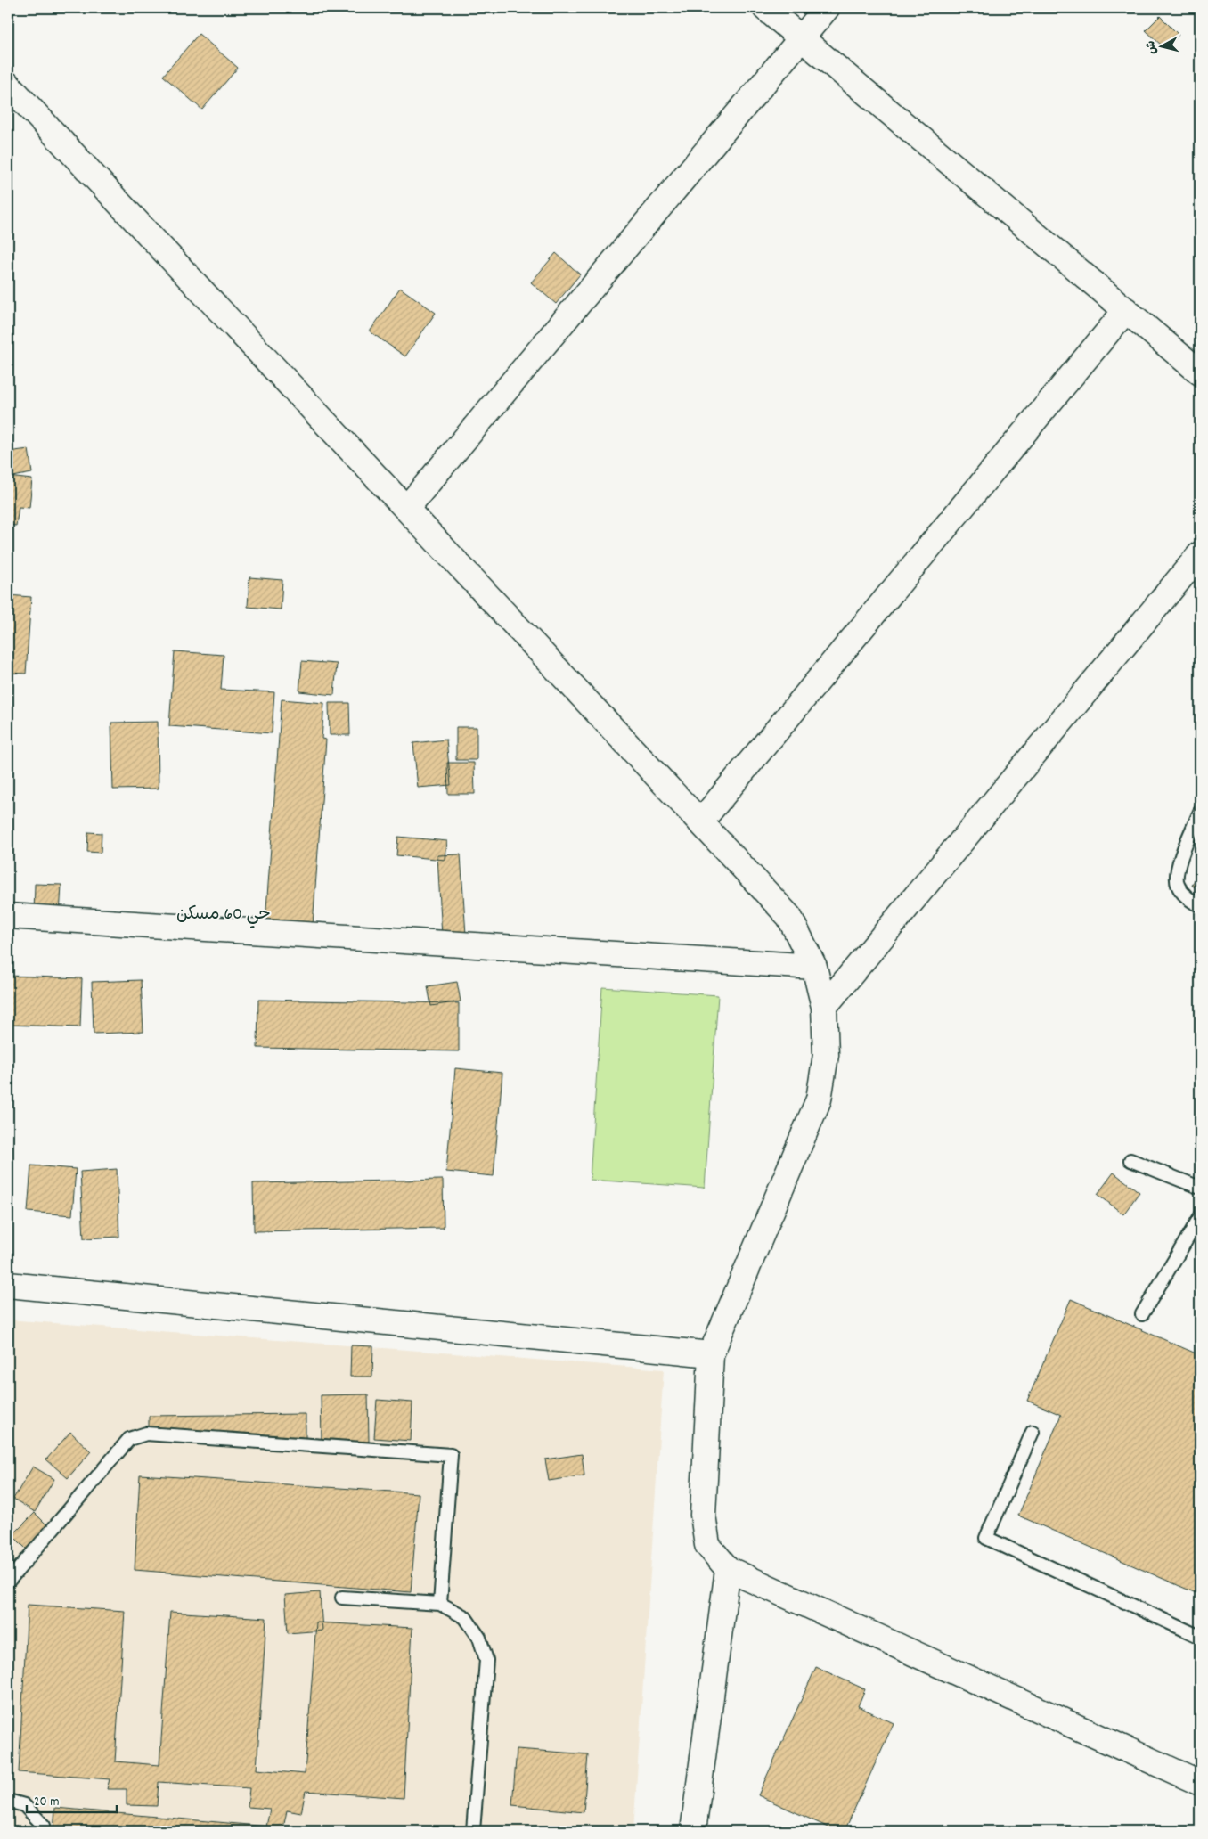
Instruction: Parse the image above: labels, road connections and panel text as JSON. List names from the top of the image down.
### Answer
{
  "districts": ["حي 60 مسكن"],
  "scale_bar": "20 m",
  "north": "left"
}
